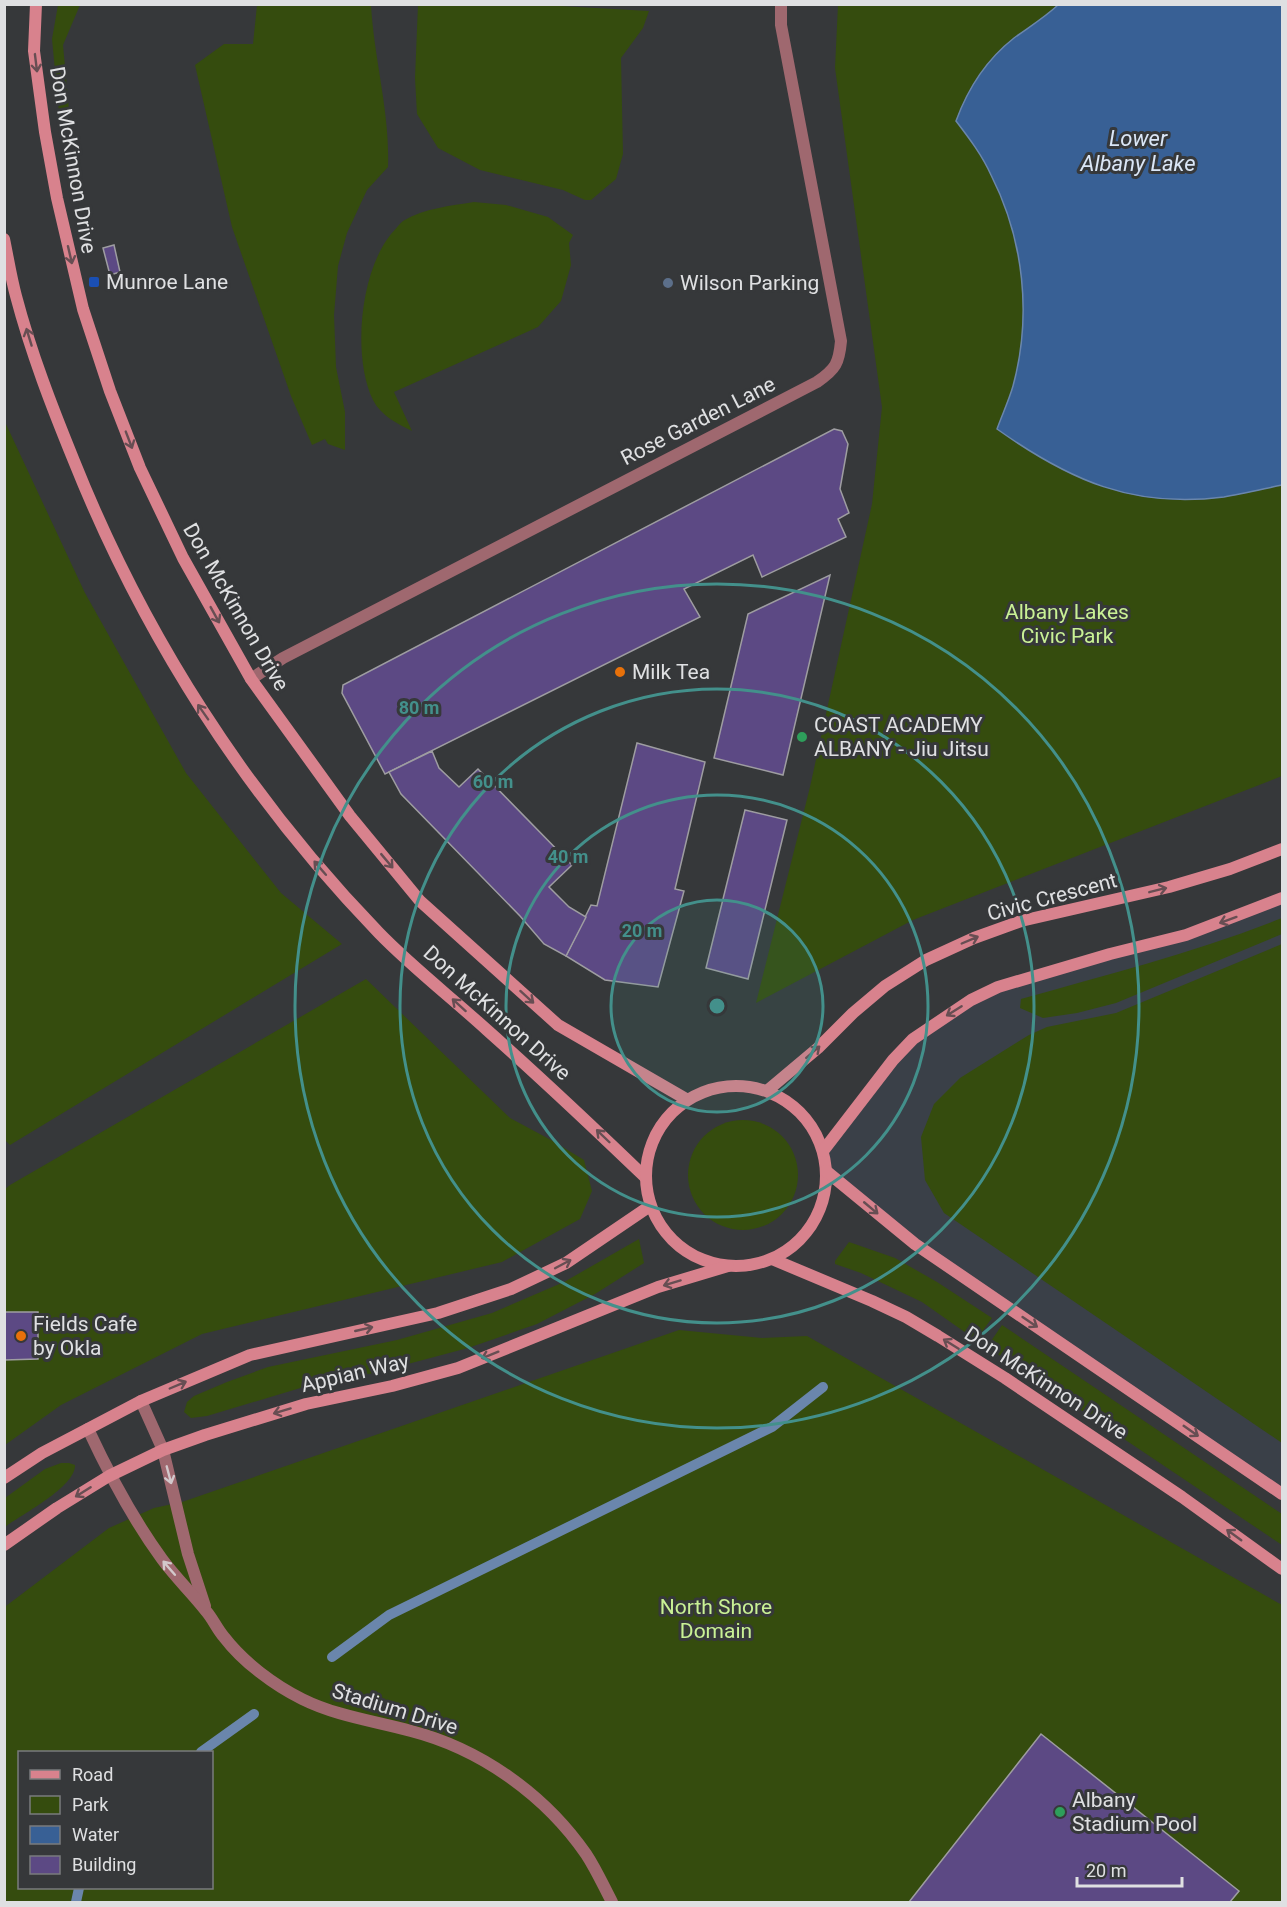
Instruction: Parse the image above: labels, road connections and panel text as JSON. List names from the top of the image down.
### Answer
{
  "streets": {
    "main road": ["Don McKinnon Drive", "Civic Crescent", "Appian Way"],
    "street": ["Rose Garden Lane", "Stadium Drive"]
  },
  "crossings": [
    ["Don McKinnon Drive", "Rose Garden Lane"],
    ["Don McKinnon Drive", "Civic Crescent"],
    ["Don McKinnon Drive", "Appian Way"],
    ["Civic Crescent", "Appian Way"],
    ["Appian Way", "Stadium Drive"]
  ],
  "water": ["Lower Albany Lake"],
  "parks": ["Albany Lakes Civic Park", "North Shore Domain"],
  "places": {
    "transit": ["Munroe Lane"],
    "other": [
      "Wilson Parking",
      "Milk Tea",
      "COAST ACADEMY ALBANY - Jiu Jitsu",
      "Fields Cafe by Okla",
      "Albany Stadium Pool"
    ]
  },
  "legend": [
    "Road",
    "Park",
    "Water",
    "Building"
  ],
  "scale_bar": "20 m",
  "rings": [
    "80 m",
    "60 m",
    "40 m",
    "20 m"
  ]
}
